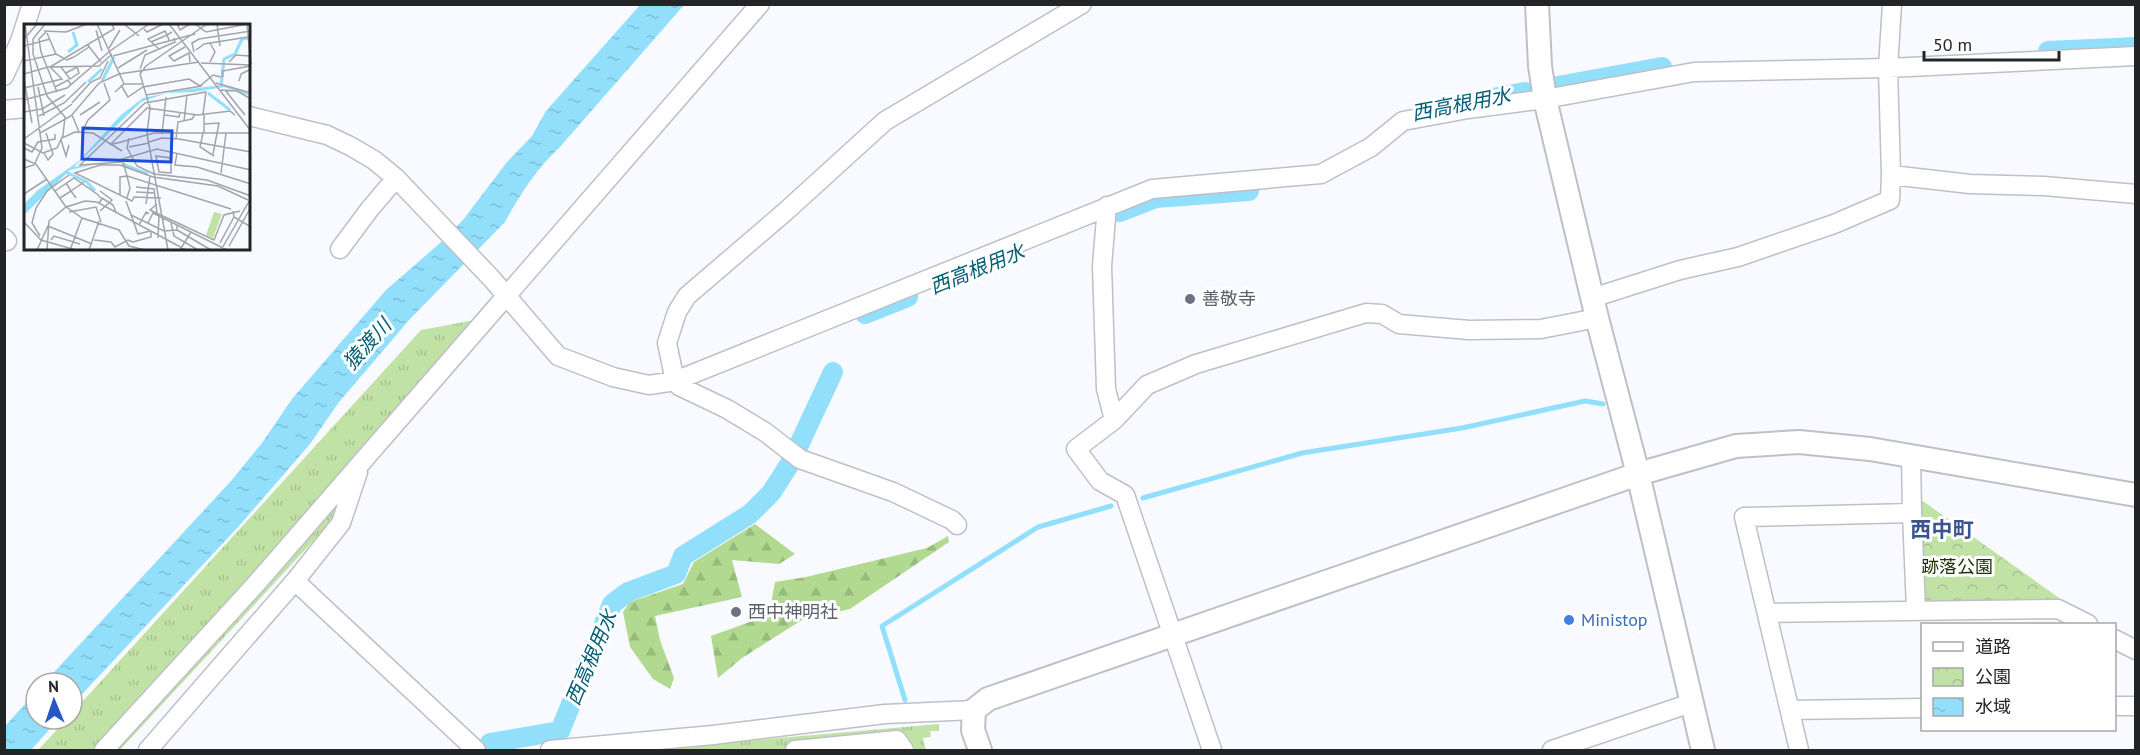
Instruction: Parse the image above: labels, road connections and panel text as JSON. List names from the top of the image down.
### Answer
{
  "districts": ["西中町"],
  "water": ["西高根用水", "猿渡川"],
  "parks": ["跡落公園"],
  "places": ["善敬寺", "西中神明社", "Ministop"],
  "legend": ["道路", "公園", "水域"],
  "scale_bar": "50 m",
  "north": "top"
}
